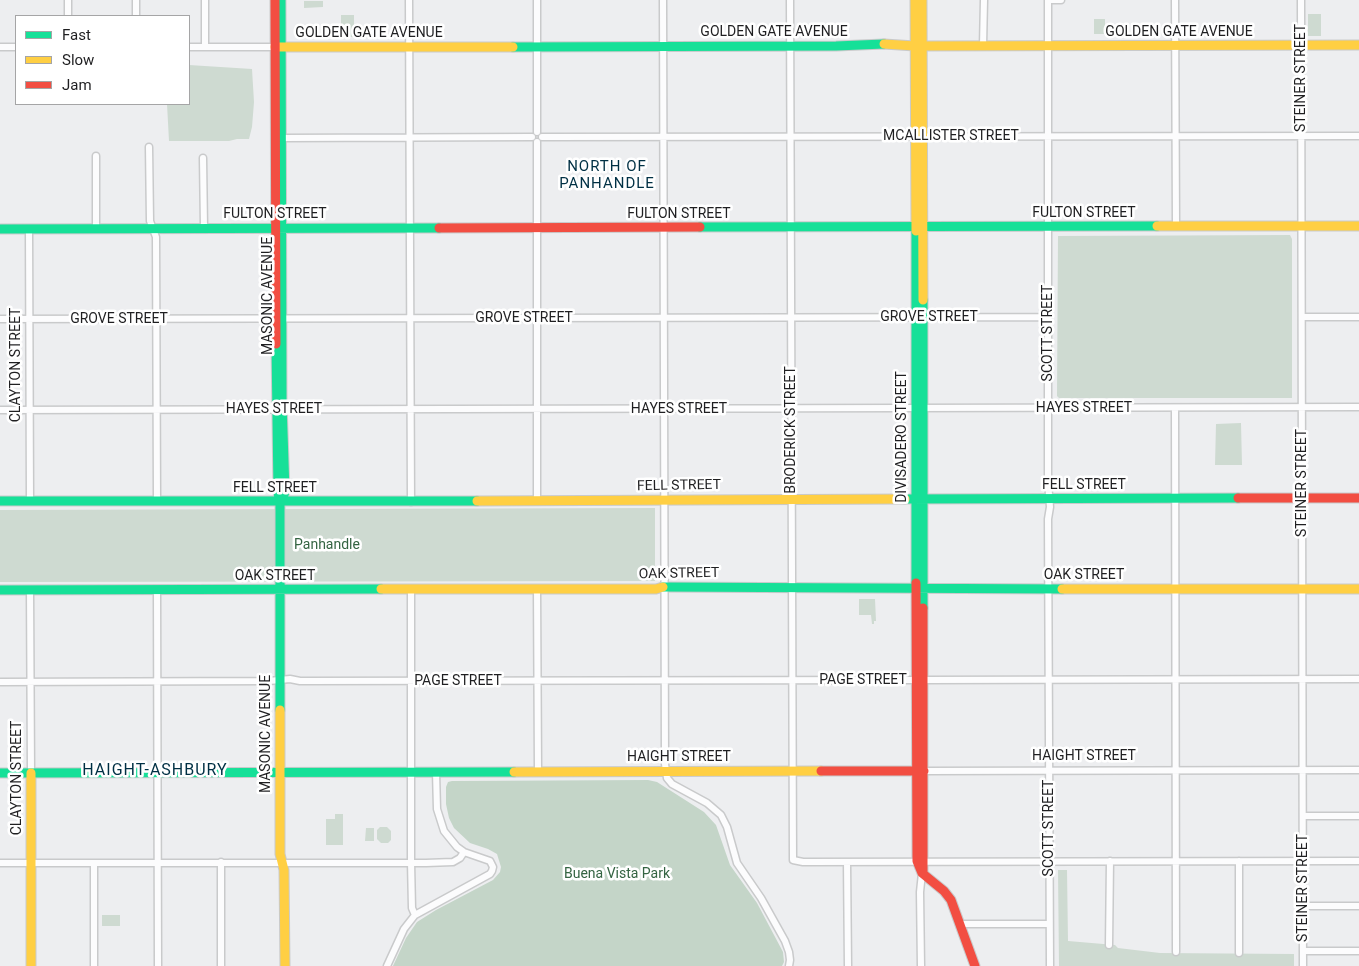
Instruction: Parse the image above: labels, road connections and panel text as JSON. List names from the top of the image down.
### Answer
{
  "streets": {
    "main road": [
      "GOLDEN GATE AVENUE",
      "FULTON STREET",
      "MASONIC AVENUE",
      "CLAYTON STREET",
      "DIVISADERO STREET",
      "FELL STREET",
      "OAK STREET",
      "HAIGHT STREET"
    ],
    "street": [
      "STEINER STREET",
      "MCALLISTER STREET",
      "GROVE STREET",
      "SCOTT STREET",
      "HAYES STREET",
      "BRODERICK STREET",
      "PAGE STREET"
    ]
  },
  "crossings": [
    ["GOLDEN GATE AVENUE", "STEINER STREET"],
    ["GOLDEN GATE AVENUE", "MASONIC AVENUE"],
    ["GOLDEN GATE AVENUE", "SCOTT STREET"],
    ["GOLDEN GATE AVENUE", "BRODERICK STREET"],
    ["GOLDEN GATE AVENUE", "DIVISADERO STREET"],
    ["STEINER STREET", "MCALLISTER STREET"],
    ["STEINER STREET", "FULTON STREET"],
    ["STEINER STREET", "HAYES STREET"],
    ["STEINER STREET", "FELL STREET"],
    ["STEINER STREET", "OAK STREET"],
    ["STEINER STREET", "PAGE STREET"],
    ["STEINER STREET", "HAIGHT STREET"],
    ["MCALLISTER STREET", "MASONIC AVENUE"],
    ["MCALLISTER STREET", "SCOTT STREET"],
    ["MCALLISTER STREET", "BRODERICK STREET"],
    ["MCALLISTER STREET", "DIVISADERO STREET"],
    ["FULTON STREET", "MASONIC AVENUE"],
    ["FULTON STREET", "SCOTT STREET"],
    ["FULTON STREET", "CLAYTON STREET"],
    ["FULTON STREET", "BRODERICK STREET"],
    ["FULTON STREET", "DIVISADERO STREET"],
    ["MASONIC AVENUE", "GROVE STREET"],
    ["MASONIC AVENUE", "HAYES STREET"],
    ["MASONIC AVENUE", "FELL STREET"],
    ["MASONIC AVENUE", "OAK STREET"],
    ["MASONIC AVENUE", "PAGE STREET"],
    ["MASONIC AVENUE", "HAIGHT STREET"],
    ["GROVE STREET", "SCOTT STREET"],
    ["GROVE STREET", "CLAYTON STREET"],
    ["GROVE STREET", "BRODERICK STREET"],
    ["GROVE STREET", "DIVISADERO STREET"],
    ["SCOTT STREET", "HAYES STREET"],
    ["SCOTT STREET", "FELL STREET"],
    ["SCOTT STREET", "OAK STREET"],
    ["SCOTT STREET", "PAGE STREET"],
    ["SCOTT STREET", "HAIGHT STREET"],
    ["CLAYTON STREET", "HAYES STREET"],
    ["CLAYTON STREET", "FELL STREET"],
    ["CLAYTON STREET", "OAK STREET"],
    ["CLAYTON STREET", "PAGE STREET"],
    ["CLAYTON STREET", "HAIGHT STREET"],
    ["HAYES STREET", "BRODERICK STREET"],
    ["HAYES STREET", "DIVISADERO STREET"],
    ["BRODERICK STREET", "FELL STREET"],
    ["BRODERICK STREET", "OAK STREET"],
    ["BRODERICK STREET", "PAGE STREET"],
    ["BRODERICK STREET", "HAIGHT STREET"],
    ["DIVISADERO STREET", "FELL STREET"],
    ["DIVISADERO STREET", "OAK STREET"],
    ["DIVISADERO STREET", "PAGE STREET"],
    ["DIVISADERO STREET", "HAIGHT STREET"]
  ],
  "districts": ["NORTH OF PANHANDLE", "HAIGHT-ASHBURY"],
  "parks": ["Panhandle", "Buena Vista Park"],
  "legend": ["Fast", "Slow", "Jam"]
}
